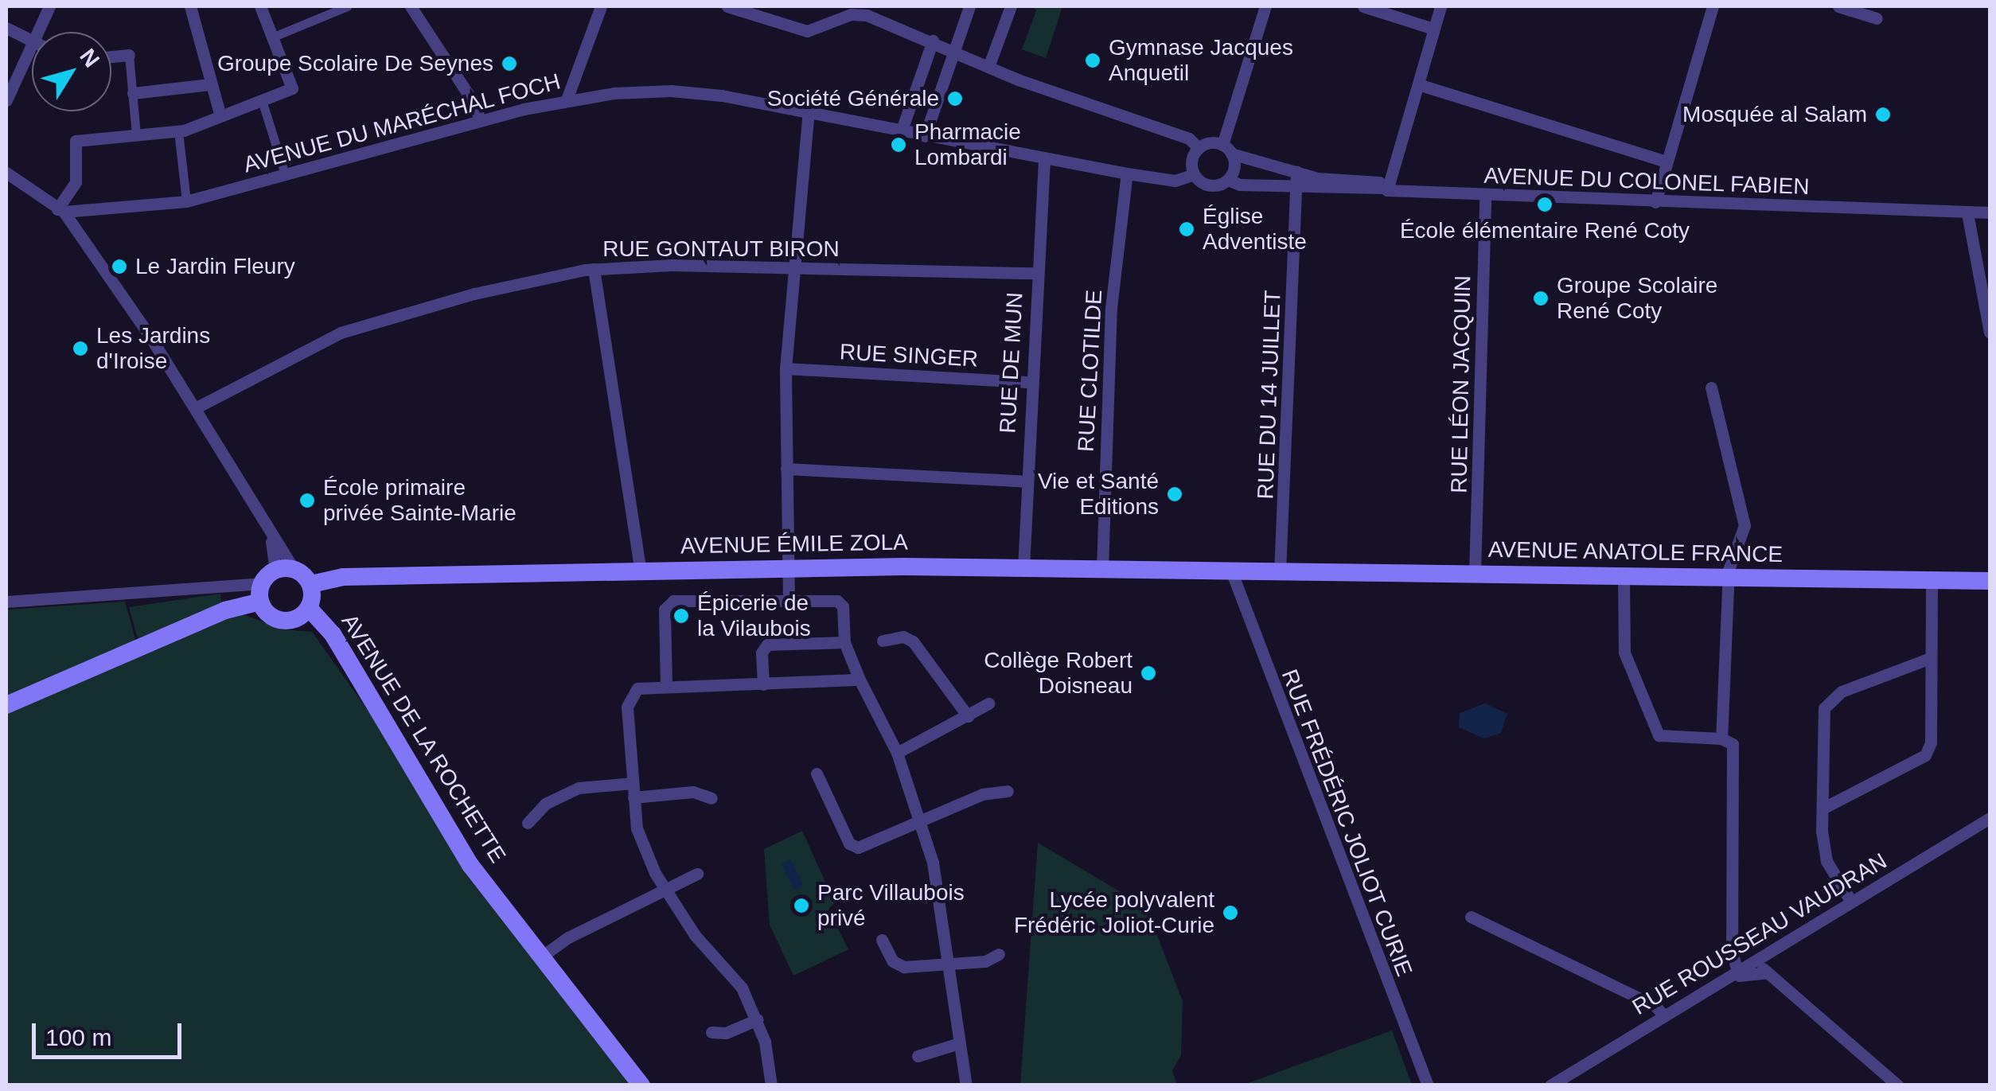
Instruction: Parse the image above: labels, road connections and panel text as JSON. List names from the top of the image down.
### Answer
{
  "streets": {
    "main road": ["AVENUE ÉMILE ZOLA", "AVENUE ANATOLE FRANCE", "AVENUE DE LA ROCHETTE"],
    "street": [
      "AVENUE DU MARÉCHAL FOCH",
      "AVENUE DU COLONEL FABIEN",
      "RUE GONTAUT BIRON",
      "RUE SINGER",
      "RUE DE MUN",
      "RUE CLOTILDE",
      "RUE LÉON JACQUIN",
      "RUE DU 14 JUILLET",
      "RUE FRÉDÉRIC JOLIOT CURIE",
      "RUE ROUSSEAU VAUDRAN"
    ]
  },
  "crossings": [
    ["AVENUE DU MARÉCHAL FOCH", "RUE DE MUN"],
    ["AVENUE DU MARÉCHAL FOCH", "RUE CLOTILDE"],
    ["AVENUE DU COLONEL FABIEN", "RUE LÉON JACQUIN"],
    ["AVENUE DU COLONEL FABIEN", "RUE DU 14 JUILLET"],
    ["RUE GONTAUT BIRON", "RUE DE MUN"],
    ["RUE SINGER", "RUE DE MUN"],
    ["RUE DE MUN", "AVENUE ÉMILE ZOLA"],
    ["RUE CLOTILDE", "AVENUE ÉMILE ZOLA"],
    ["RUE LÉON JACQUIN", "AVENUE ANATOLE FRANCE"],
    ["RUE DU 14 JUILLET", "AVENUE ÉMILE ZOLA"],
    ["RUE DU 14 JUILLET", "AVENUE ANATOLE FRANCE"],
    ["AVENUE ÉMILE ZOLA", "AVENUE ANATOLE FRANCE"],
    ["AVENUE ÉMILE ZOLA", "AVENUE DE LA ROCHETTE"],
    ["AVENUE ÉMILE ZOLA", "RUE FRÉDÉRIC JOLIOT CURIE"]
  ],
  "places": [
    "Gymnase Jacques Anquetil",
    "Groupe Scolaire De Seynes",
    "Société Générale",
    "Mosquée al Salam",
    "Pharmacie Lombardi",
    "École élémentaire René Coty",
    "Église Adventiste",
    "Le Jardin Fleury",
    "Groupe Scolaire René Coty",
    "Les Jardins d'Iroise",
    "Vie et Santé Editions",
    "École primaire privée Sainte-Marie",
    "Épicerie de la Vilaubois",
    "Collège Robert Doisneau",
    "Parc Villaubois privé",
    "Lycée polyvalent Frédéric Joliot-Curie"
  ],
  "scale_bar": "100 m",
  "north": "top right"
}
